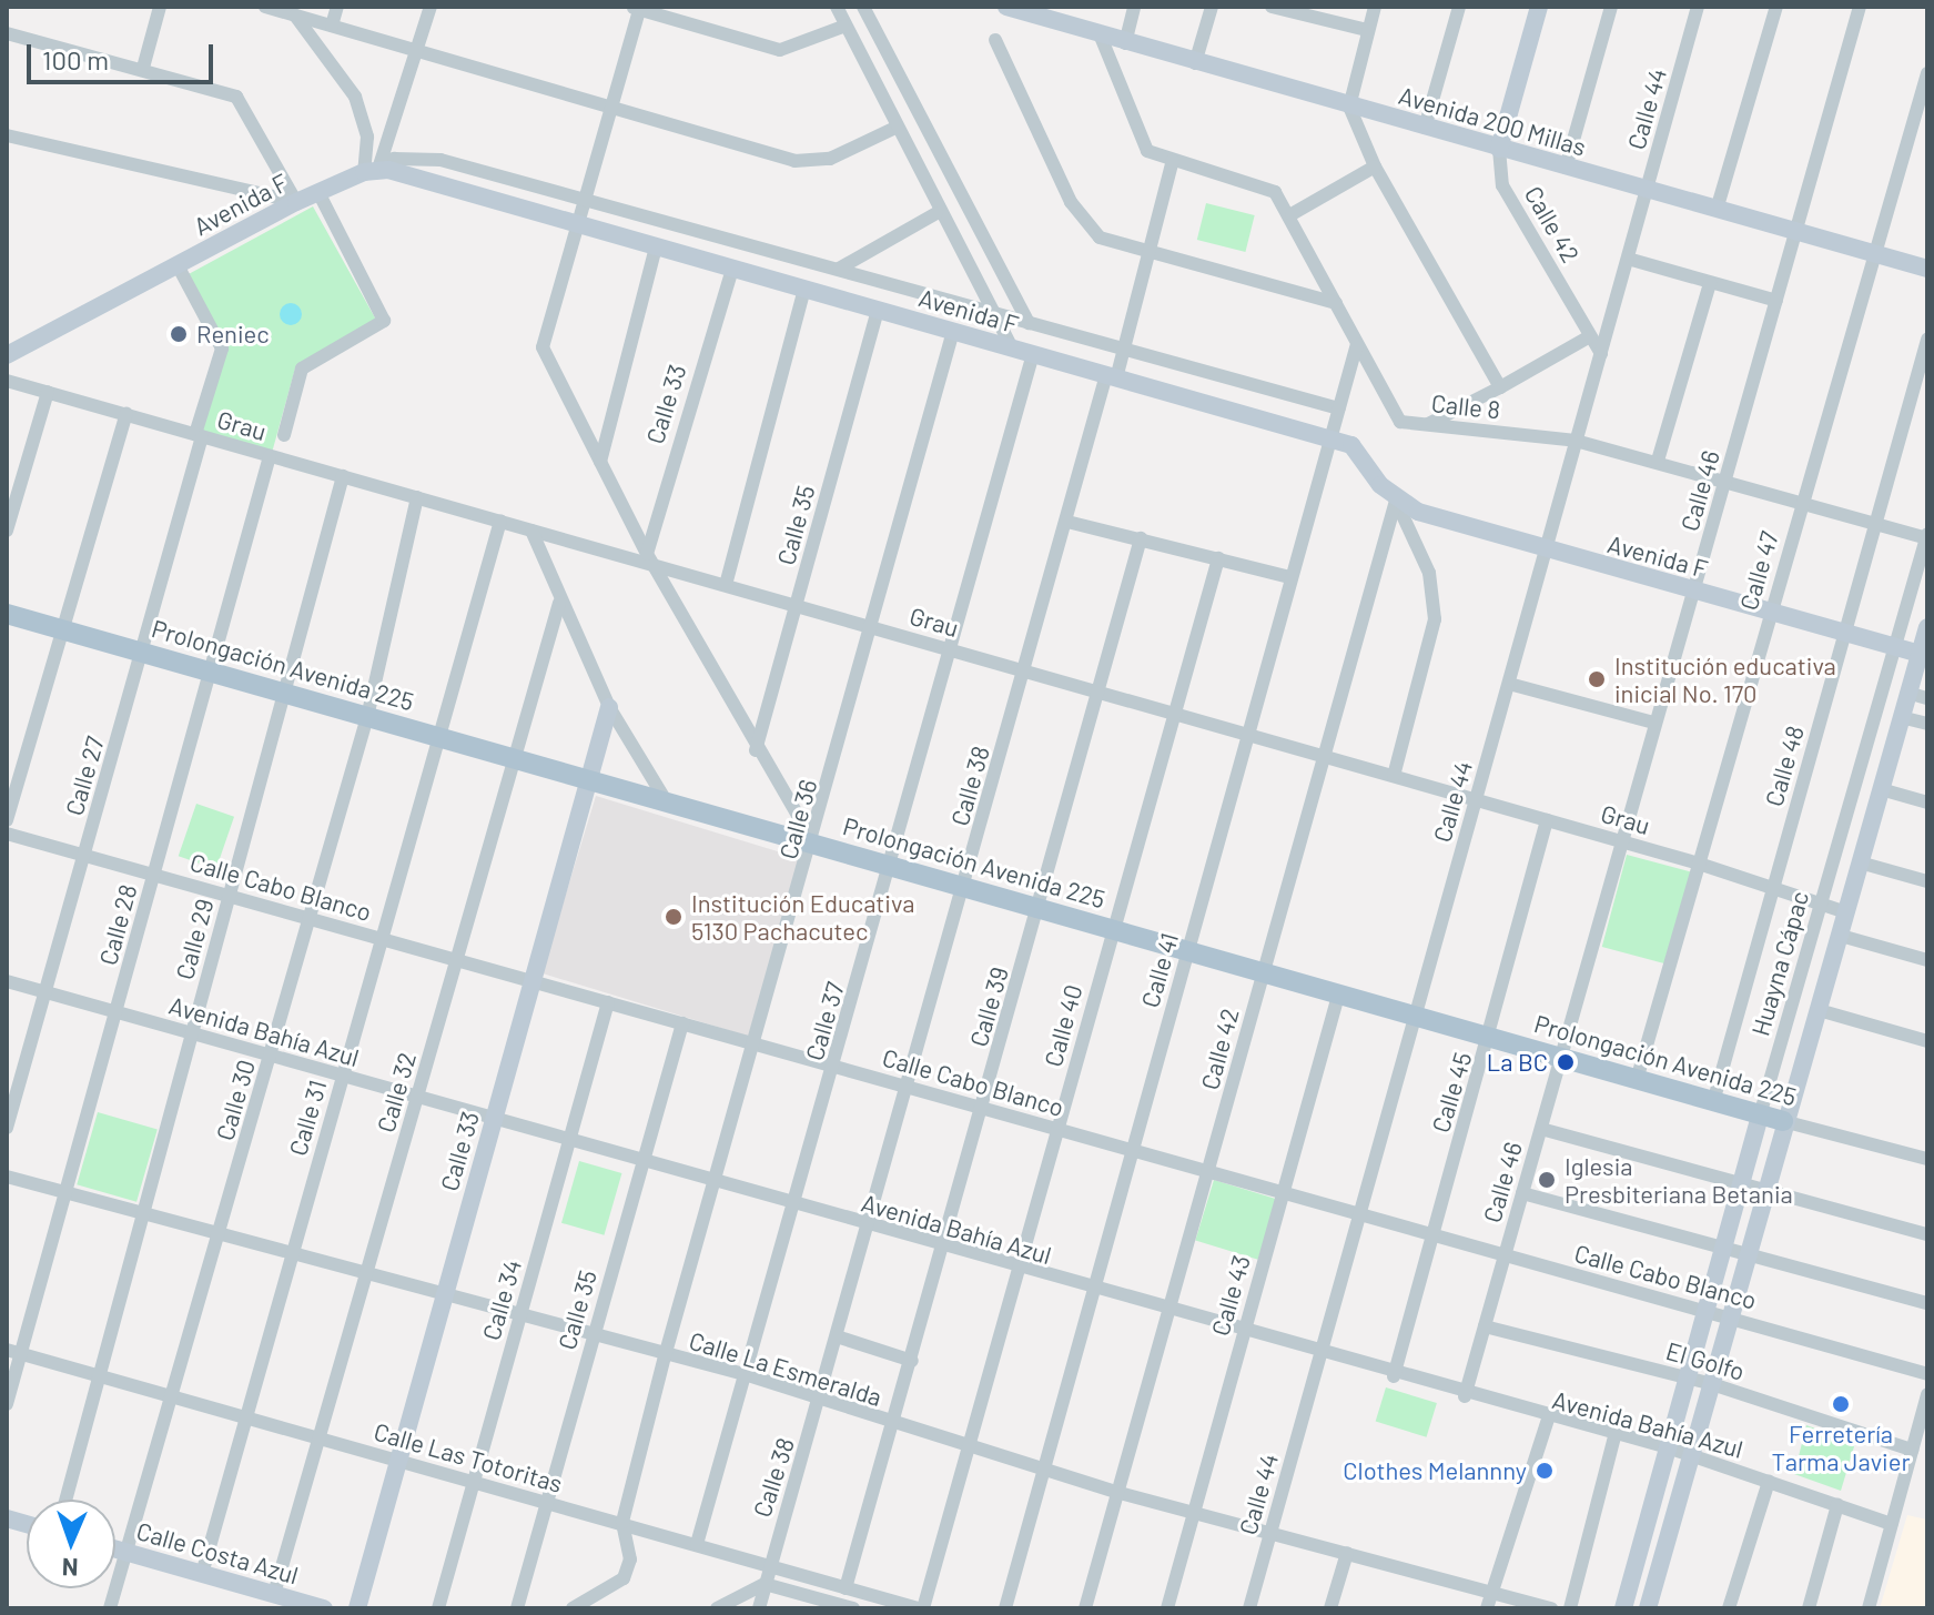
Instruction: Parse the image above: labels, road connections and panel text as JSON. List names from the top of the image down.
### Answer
{
  "streets": {
    "main road": ["Prolongación Avenida 225"],
    "street": [
      "Calle 44",
      "Avenida 200 Millas",
      "Avenida F",
      "Calle 42",
      "Calle 33",
      "Calle 8",
      "Grau",
      "Calle 46",
      "Calle 35",
      "Calle 47",
      "Calle 48",
      "Calle 27",
      "Calle 38",
      "Calle 36",
      "Calle Cabo Blanco",
      "Calle 28",
      "Calle 29",
      "Huayna Cápac",
      "Calle 41",
      "Calle 39",
      "Calle 37",
      "Calle 40",
      "Avenida Bahía Azul",
      "Calle 32",
      "Calle 45",
      "Calle 30",
      "Calle 31",
      "Calle 43",
      "Calle 34",
      "El Golfo",
      "Calle La Esmeralda",
      "Calle Las Totoritas",
      "Calle Costa Azul"
    ]
  },
  "crossings": [
    ["Calle 44", "Avenida 200 Millas"],
    ["Calle 44", "Avenida F"],
    ["Calle 44", "Calle 42"],
    ["Calle 44", "Calle 8"],
    ["Calle 44", "Grau"],
    ["Calle 44", "Prolongación Avenida 225"],
    ["Calle 44", "Calle Cabo Blanco"],
    ["Calle 44", "Avenida Bahía Azul"],
    ["Calle 44", "Calle La Esmeralda"],
    ["Avenida 200 Millas", "Calle 42"],
    ["Avenida 200 Millas", "Calle 8"],
    ["Avenida 200 Millas", "Calle 46"],
    ["Avenida 200 Millas", "Calle 47"],
    ["Avenida F", "Calle 42"],
    ["Avenida F", "Calle 33"],
    ["Avenida F", "Calle 46"],
    ["Avenida F", "Calle 35"],
    ["Avenida F", "Calle 47"],
    ["Avenida F", "Calle 48"],
    ["Avenida F", "Calle 27"],
    ["Avenida F", "Calle 38"],
    ["Avenida F", "Calle 36"],
    ["Avenida F", "Huayna Cápac"],
    ["Avenida F", "Calle 41"],
    ["Avenida F", "Calle 37"],
    ["Calle 42", "Grau"],
    ["Calle 42", "Prolongación Avenida 225"],
    ["Calle 42", "Calle Cabo Blanco"],
    ["Calle 42", "Avenida Bahía Azul"],
    ["Calle 42", "Calle La Esmeralda"],
    ["Calle 33", "Grau"],
    ["Calle 33", "Prolongación Avenida 225"],
    ["Calle 33", "Calle Cabo Blanco"],
    ["Calle 33", "Avenida Bahía Azul"],
    ["Calle 33", "Calle La Esmeralda"],
    ["Calle 33", "Calle Las Totoritas"],
    ["Calle 8", "Calle 46"],
    ["Calle 8", "Calle 47"],
    ["Calle 8", "Calle 48"],
    ["Calle 8", "Calle 38"],
    ["Calle 8", "Huayna Cápac"],
    ["Calle 8", "Calle 41"],
    ["Grau", "Calle 46"],
    ["Grau", "Calle 35"],
    ["Grau", "Calle 47"],
    ["Grau", "Calle 48"],
    ["Grau", "Calle 27"],
    ["Grau", "Calle 38"],
    ["Grau", "Calle 36"],
    ["Grau", "Calle 28"],
    ["Grau", "Calle 29"],
    ["Grau", "Huayna Cápac"],
    ["Grau", "Calle 41"],
    ["Grau", "Calle 39"],
    ["Grau", "Calle 37"],
    ["Grau", "Calle 40"],
    ["Grau", "Calle 45"],
    ["Grau", "Calle 30"],
    ["Grau", "Calle 31"],
    ["Calle 46", "Prolongación Avenida 225"],
    ["Calle 46", "Calle Cabo Blanco"],
    ["Calle 46", "Avenida Bahía Azul"],
    ["Calle 46", "El Golfo"],
    ["Calle 35", "Calle Cabo Blanco"],
    ["Calle 35", "Avenida Bahía Azul"],
    ["Calle 35", "Calle La Esmeralda"],
    ["Calle 35", "Calle Las Totoritas"],
    ["Calle 47", "Prolongación Avenida 225"],
    ["Prolongación Avenida 225", "Calle 48"],
    ["Prolongación Avenida 225", "Calle 27"],
    ["Prolongación Avenida 225", "Calle 38"],
    ["Prolongación Avenida 225", "Calle 36"],
    ["Prolongación Avenida 225", "Calle 28"],
    ["Prolongación Avenida 225", "Calle 29"],
    ["Prolongación Avenida 225", "Huayna Cápac"],
    ["Prolongación Avenida 225", "Calle 41"],
    ["Prolongación Avenida 225", "Calle 39"],
    ["Prolongación Avenida 225", "Calle 37"],
    ["Prolongación Avenida 225", "Calle 40"],
    ["Prolongación Avenida 225", "Calle 32"],
    ["Prolongación Avenida 225", "Calle 45"],
    ["Prolongación Avenida 225", "Calle 30"],
    ["Prolongación Avenida 225", "Calle 31"],
    ["Prolongación Avenida 225", "Calle 43"],
    ["Calle 27", "Calle Cabo Blanco"],
    ["Calle 27", "Avenida Bahía Azul"],
    ["Calle 38", "Calle Cabo Blanco"],
    ["Calle 38", "Avenida Bahía Azul"],
    ["Calle 38", "Calle La Esmeralda"],
    ["Calle 38", "Calle Las Totoritas"],
    ["Calle 36", "Calle Cabo Blanco"],
    ["Calle 36", "Avenida Bahía Azul"],
    ["Calle 36", "Calle La Esmeralda"],
    ["Calle 36", "Calle Las Totoritas"],
    ["Calle Cabo Blanco", "Calle 28"],
    ["Calle Cabo Blanco", "Calle 29"],
    ["Calle Cabo Blanco", "Huayna Cápac"],
    ["Calle Cabo Blanco", "Calle 41"],
    ["Calle Cabo Blanco", "Calle 39"],
    ["Calle Cabo Blanco", "Calle 37"],
    ["Calle Cabo Blanco", "Calle 40"],
    ["Calle Cabo Blanco", "Calle 32"],
    ["Calle Cabo Blanco", "Calle 45"],
    ["Calle Cabo Blanco", "Calle 30"],
    ["Calle Cabo Blanco", "Calle 31"],
    ["Calle Cabo Blanco", "Calle 43"],
    ["Calle Cabo Blanco", "Calle 34"],
    ["Calle 28", "Avenida Bahía Azul"],
    ["Calle 28", "Calle La Esmeralda"],
    ["Calle 28", "Calle Las Totoritas"],
    ["Calle 29", "Avenida Bahía Azul"],
    ["Calle 29", "Calle La Esmeralda"],
    ["Calle 29", "Calle Las Totoritas"],
    ["Huayna Cápac", "Avenida Bahía Azul"],
    ["Huayna Cápac", "El Golfo"],
    ["Calle 41", "Avenida Bahía Azul"],
    ["Calle 41", "Calle La Esmeralda"],
    ["Calle 39", "Avenida Bahía Azul"],
    ["Calle 39", "Calle La Esmeralda"],
    ["Calle 39", "Calle Las Totoritas"],
    ["Calle 37", "Avenida Bahía Azul"],
    ["Calle 37", "Calle La Esmeralda"],
    ["Calle 37", "Calle Las Totoritas"],
    ["Calle 40", "Avenida Bahía Azul"],
    ["Calle 40", "Calle La Esmeralda"],
    ["Calle 40", "Calle Las Totoritas"],
    ["Avenida Bahía Azul", "Calle 32"],
    ["Avenida Bahía Azul", "Calle 45"],
    ["Avenida Bahía Azul", "Calle 30"],
    ["Avenida Bahía Azul", "Calle 31"],
    ["Avenida Bahía Azul", "Calle 43"],
    ["Avenida Bahía Azul", "Calle 34"],
    ["Calle 32", "Calle La Esmeralda"],
    ["Calle 32", "Calle Las Totoritas"],
    ["Calle 32", "Calle Costa Azul"],
    ["Calle 30", "Calle La Esmeralda"],
    ["Calle 30", "Calle Las Totoritas"],
    ["Calle 30", "Calle Costa Azul"],
    ["Calle 31", "Calle La Esmeralda"],
    ["Calle 31", "Calle Las Totoritas"],
    ["Calle 31", "Calle Costa Azul"],
    ["Calle 43", "Calle La Esmeralda"],
    ["Calle 34", "Calle La Esmeralda"],
    ["Calle 34", "Calle Las Totoritas"]
  ],
  "places": [
    "Reniec",
    "Institución educativa inicial No. 170",
    "Institución Educativa 5130 Pachacutec",
    "La BC",
    "Iglesia Presbiteriana Betania",
    "Ferretería Tarma Javier",
    "Clothes Melannny"
  ],
  "scale_bar": "100 m",
  "north": "bottom"
}
